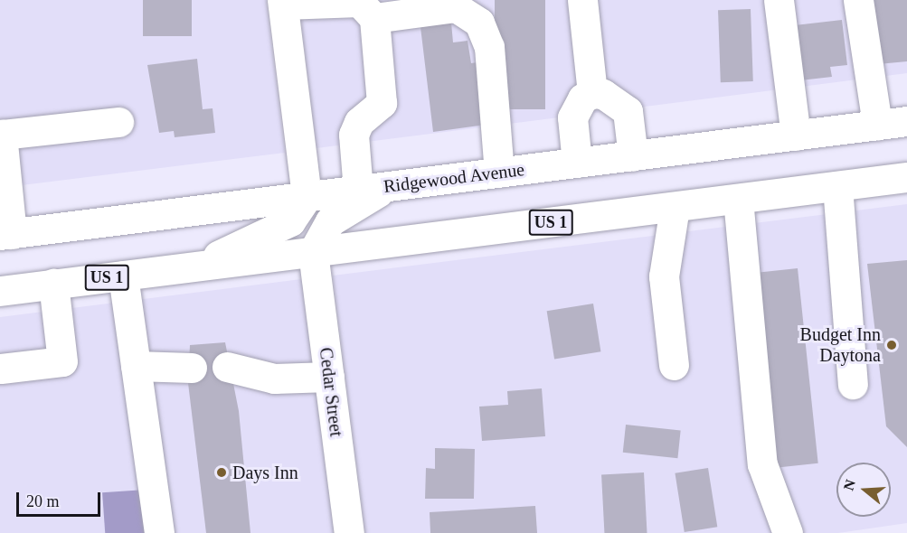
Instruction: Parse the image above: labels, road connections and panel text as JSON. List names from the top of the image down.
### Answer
{
  "streets": {
    "main road": ["Ridgewood Avenue", "US 1", "Cedar Street"]
  },
  "crossings": [
    ["US 1", "Cedar Street"]
  ],
  "places": ["Budget Inn Daytona", "Days Inn"],
  "scale_bar": "20 m",
  "north": "left"
}
